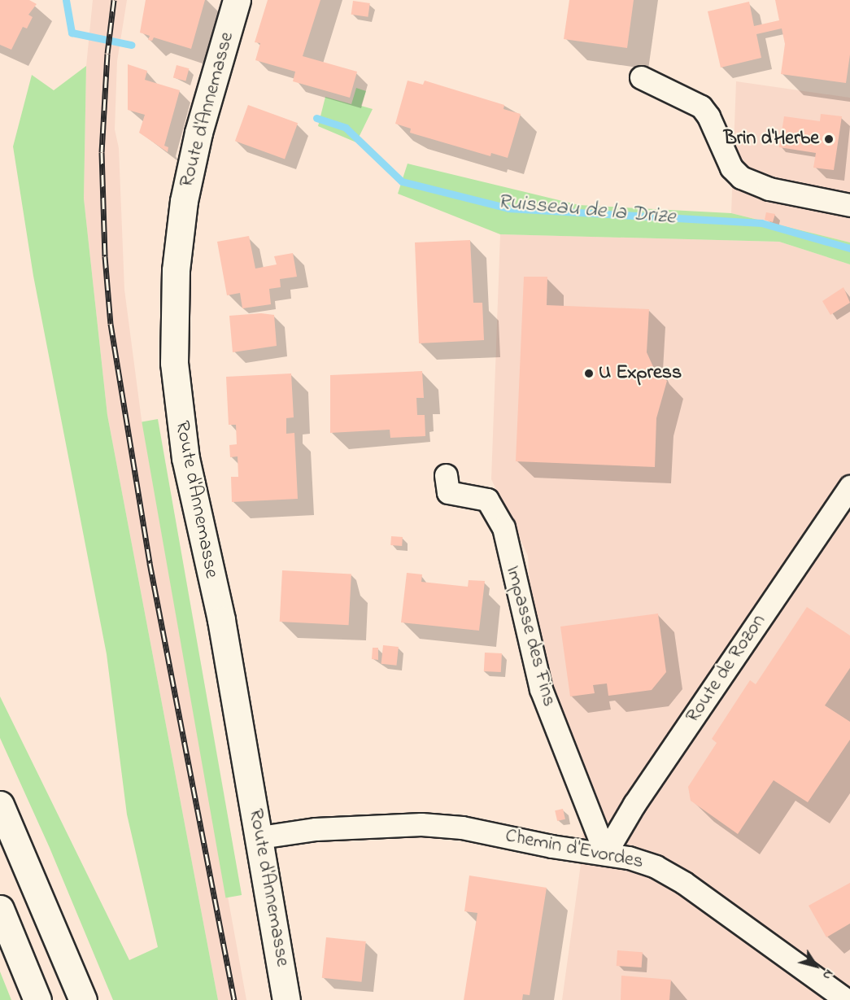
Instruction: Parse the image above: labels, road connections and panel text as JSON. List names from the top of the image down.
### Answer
{
  "streets": {
    "main road": ["Route d'Annemasse"],
    "street": ["Impasse des Fins", "Route de Rozon", "Chemin d'Evordes"]
  },
  "crossings": [
    ["Route d'Annemasse", "Chemin d'Evordes"],
    ["Impasse des Fins", "Route de Rozon"],
    ["Impasse des Fins", "Chemin d'Evordes"],
    ["Route de Rozon", "Chemin d'Evordes"]
  ],
  "water": ["Ruisseau de la Drize"],
  "places": ["Brin d'Herbe", "U Express"],
  "north": "bottom right"
}
